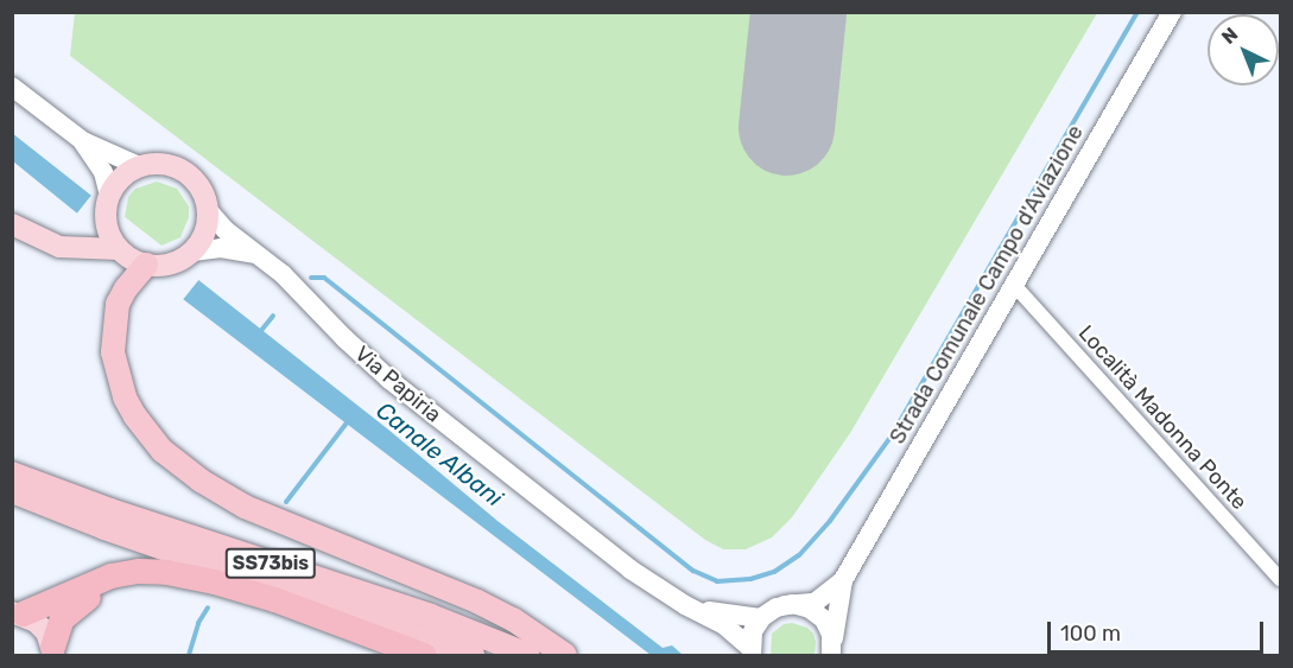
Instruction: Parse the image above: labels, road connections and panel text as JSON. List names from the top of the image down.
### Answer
{
  "streets": {
    "highway": ["SS73bis"],
    "main road": ["Strada Comunale Campo d'Aviazione", "Via Papiria"],
    "street": ["Località Madonna Ponte"]
  },
  "crossings": [
    ["Strada Comunale Campo d'Aviazione", "Via Papiria"],
    ["Strada Comunale Campo d'Aviazione", "Località Madonna Ponte"]
  ],
  "water": ["Canale Albani"],
  "scale_bar": "100 m",
  "north": "top left"
}
